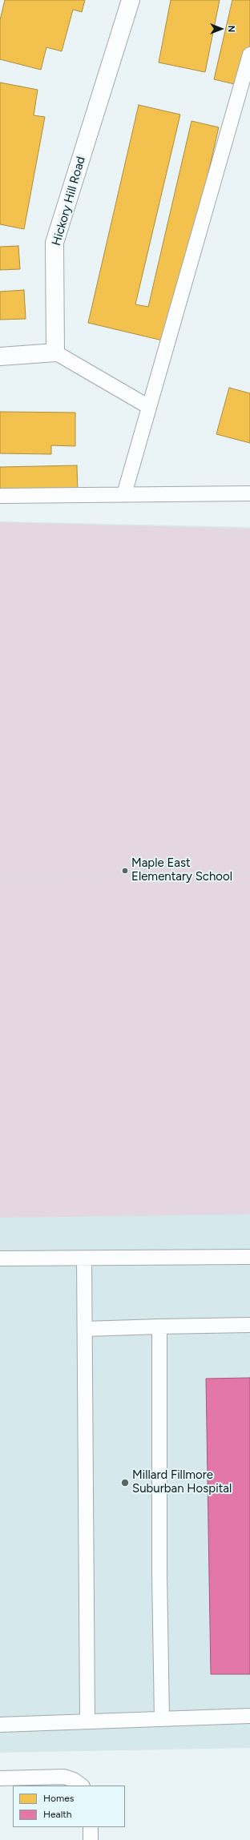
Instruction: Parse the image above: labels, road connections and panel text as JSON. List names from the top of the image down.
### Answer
{
  "streets": {
    "street": ["Hickory Hill Road"]
  },
  "places": ["Maple East Elementary School", "Millard Fillmore Suburban Hospital"],
  "legend": ["Homes", "Health"],
  "north": "right"
}
